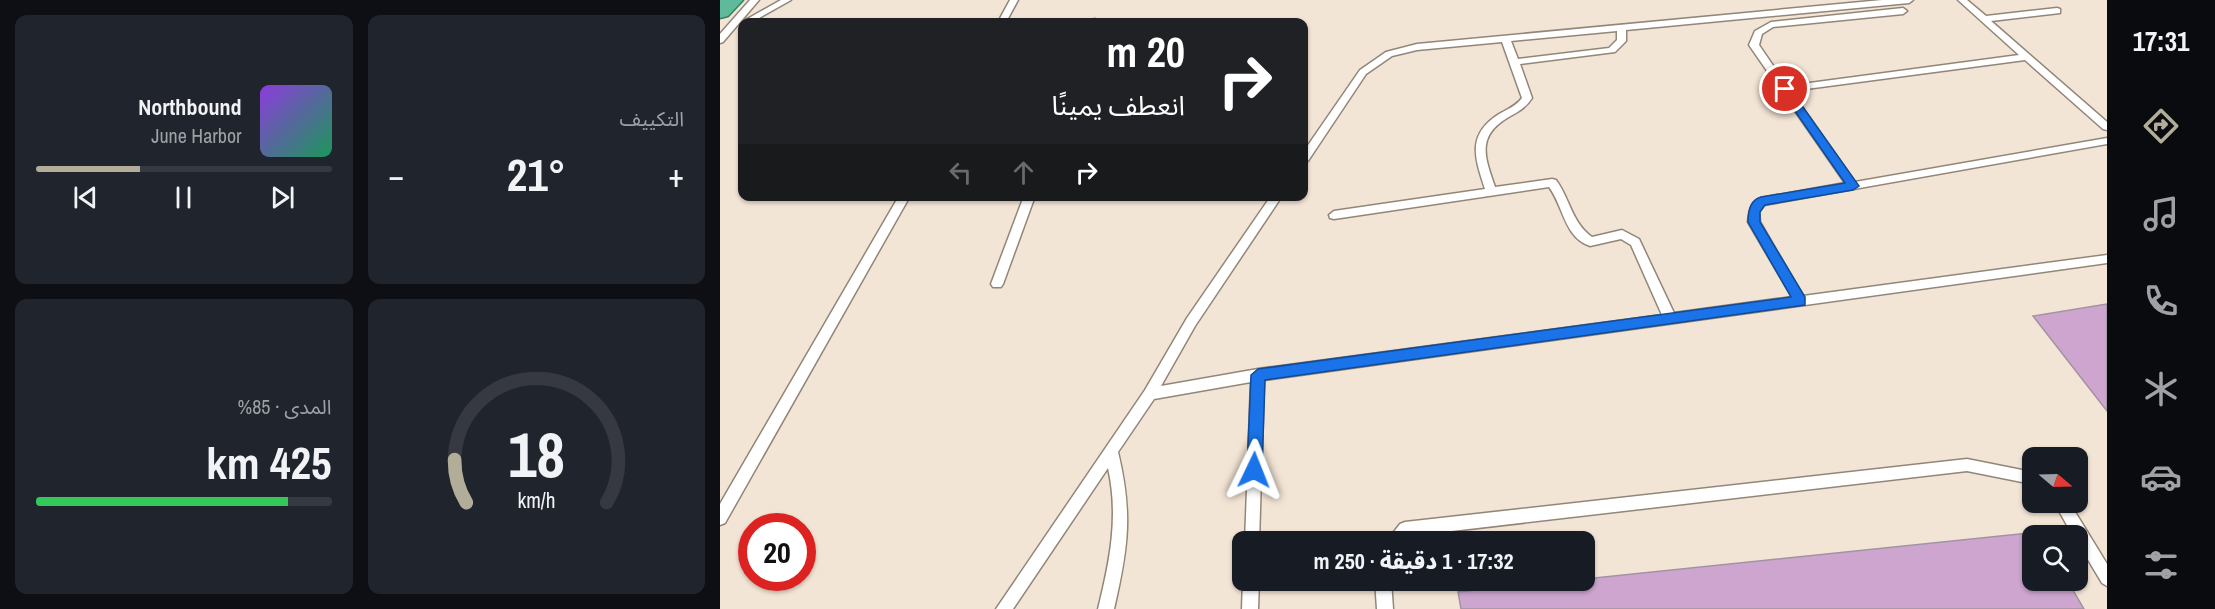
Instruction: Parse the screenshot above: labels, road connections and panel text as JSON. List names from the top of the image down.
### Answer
{
  "north": "right",
  "page": {
    "tabs": "17:31",
    "tile": [
      "التكييف",
      ["المدى · 85%", "425 km"]
    ],
    "turn": ["20 m", "انعطف يمينًا"],
    "song": ["Northbound", "June Harbor"],
    "heat": ["−", "21°", "+"],
    "limit": "20",
    "trip": "17:32 · 1 دقيقة · 250 m",
    "gauge": ["18", "km/h"]
  }
}
